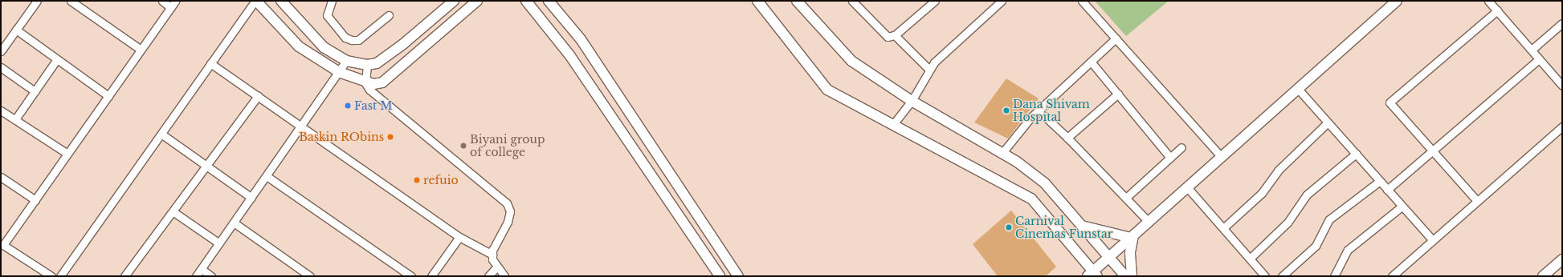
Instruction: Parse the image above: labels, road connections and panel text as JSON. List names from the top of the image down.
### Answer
{
  "places": [
    "Fast M",
    "Dana Shivam Hospital",
    "Baskin RObins",
    "Biyani group of college",
    "refuio",
    "Carnival Cinemas Funstar"
  ]
}
